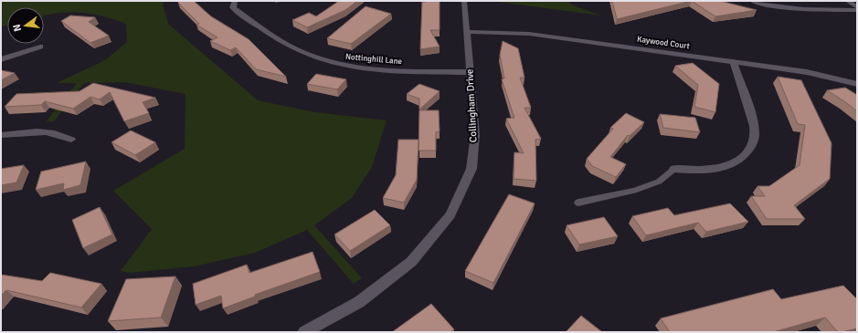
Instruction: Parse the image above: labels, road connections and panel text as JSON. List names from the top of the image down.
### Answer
{
  "streets": {
    "street": ["Kaywood Court", "Nottinghill Lane", "Collingham Drive"]
  },
  "crossings": [
    ["Kaywood Court", "Collingham Drive"],
    ["Nottinghill Lane", "Collingham Drive"]
  ],
  "north": "left"
}
